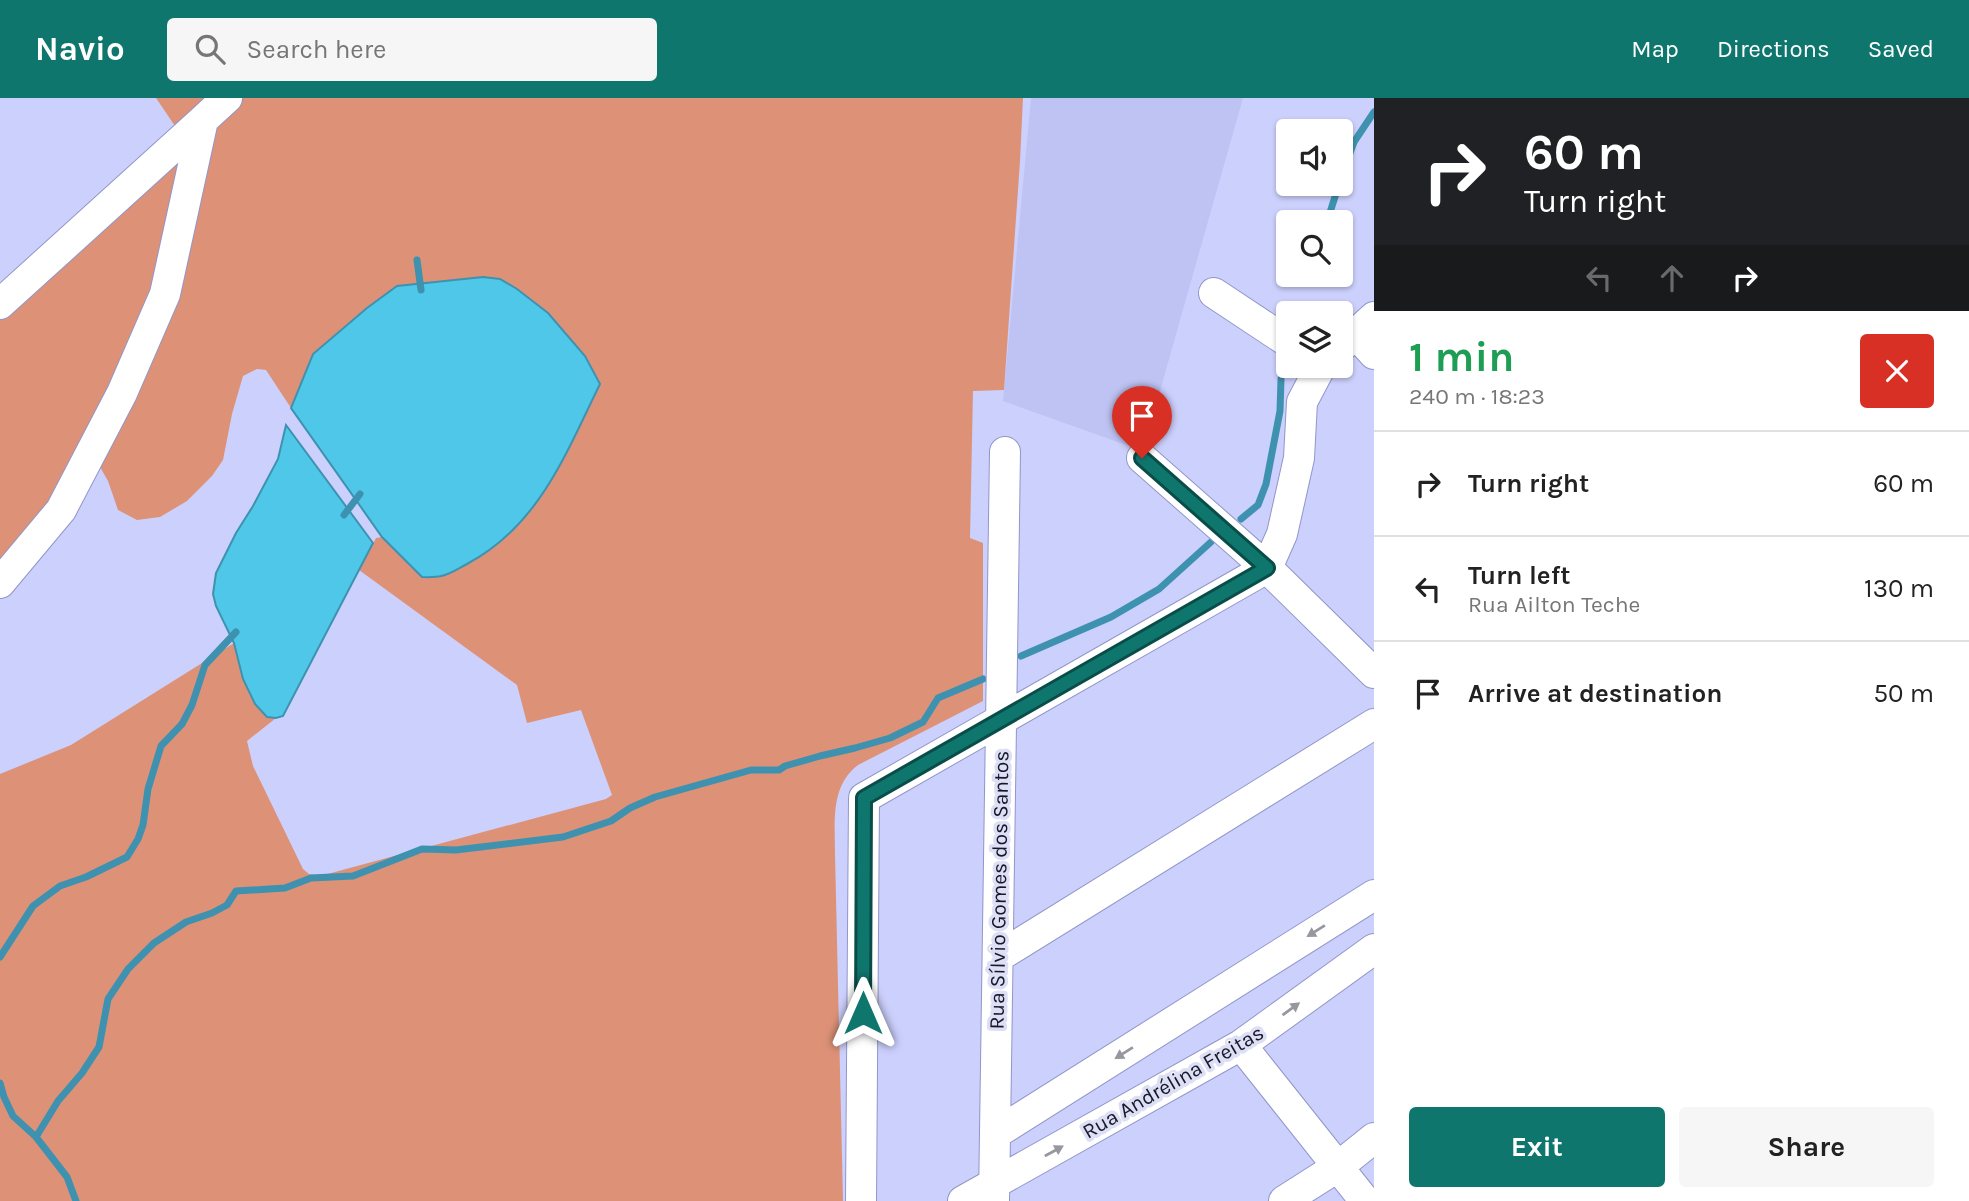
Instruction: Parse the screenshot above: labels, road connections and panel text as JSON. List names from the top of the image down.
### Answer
{
  "streets": {
    "street": ["Rua Sílvio Gomes dos Santos", "Rua Andrélina Freitas"]
  },
  "crossings": [
    ["Rua Sílvio Gomes dos Santos", "Rua Andrélina Freitas"]
  ],
  "page": {
    "header": "Navio",
    "search": "Search here",
    "nav": ["Map", "Directions", "Saved"],
    "turn": ["60 m", "Turn right"],
    "heading": ["1 min", "240 m · 18:23"],
    "list": [
      {
        "name": "Turn right",
        "value": "60 m"
      },
      {
        "name": "Turn left",
        "note": "Rua Ailton Teche",
        "value": "130 m"
      },
      {
        "name": "Arrive at destination",
        "value": "50 m"
      }
    ],
    "buttons": ["Exit", "Share"]
  }
}
